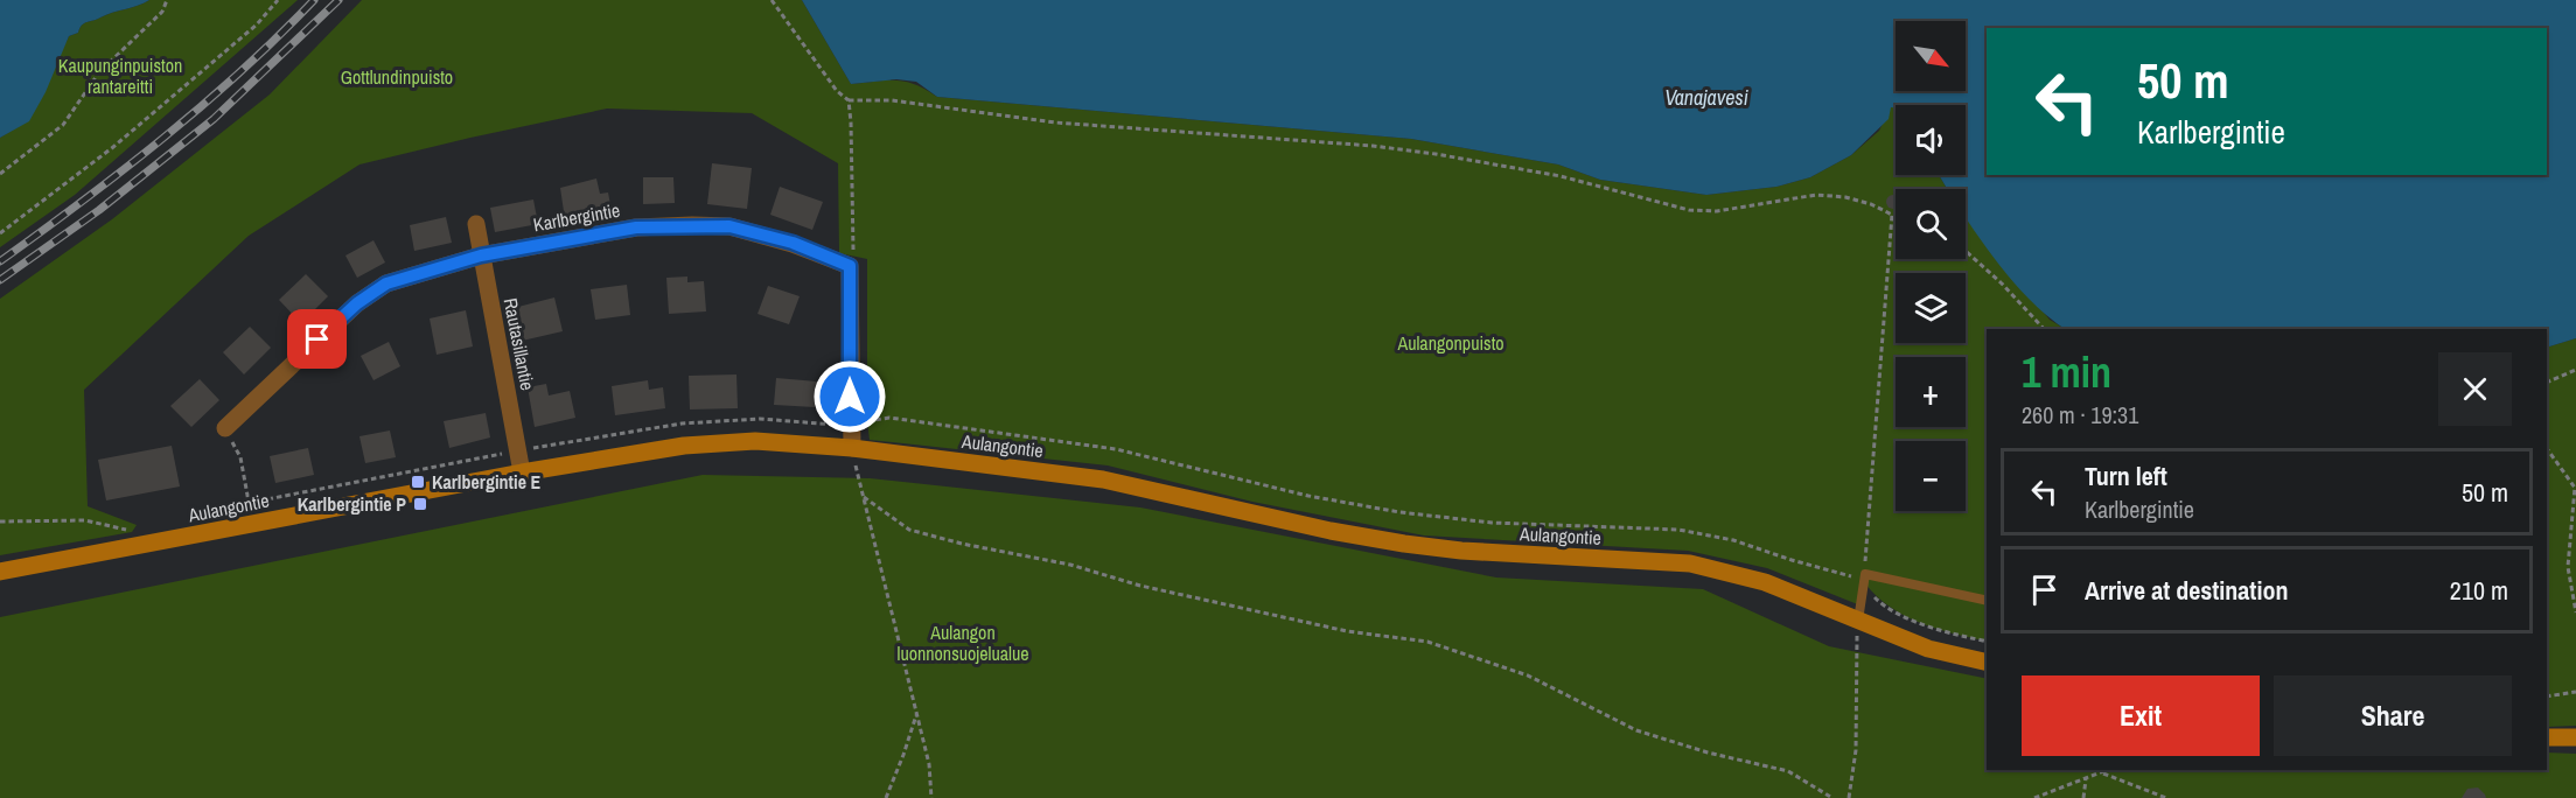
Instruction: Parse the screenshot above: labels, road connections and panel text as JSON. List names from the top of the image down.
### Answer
{
  "streets": {
    "main road": ["Aulangontie"],
    "street": ["Karlbergintie", "Rautasillantie"]
  },
  "crossings": [
    ["Karlbergintie", "Rautasillantie"],
    ["Rautasillantie", "Aulangontie"]
  ],
  "water": ["Vanajavesi"],
  "parks": [
    "Kaupunginpuiston rantareitti",
    "Gottlundinpuisto",
    "Aulangonpuisto",
    "Aulangon luonnonsuojelualue"
  ],
  "places": {
    "transit": ["Karlbergintie E", "Karlbergintie P"]
  },
  "north": "bottom right",
  "page": {
    "map_buttons": ["+", "−"],
    "turn": ["50 m", "Karlbergintie"],
    "heading": ["1 min", "260 m · 19:31"],
    "list": [
      {
        "name": "Turn left",
        "note": "Karlbergintie",
        "value": "50 m"
      },
      {
        "name": "Arrive at destination",
        "value": "210 m"
      }
    ],
    "buttons": ["Exit", "Share"]
  }
}
